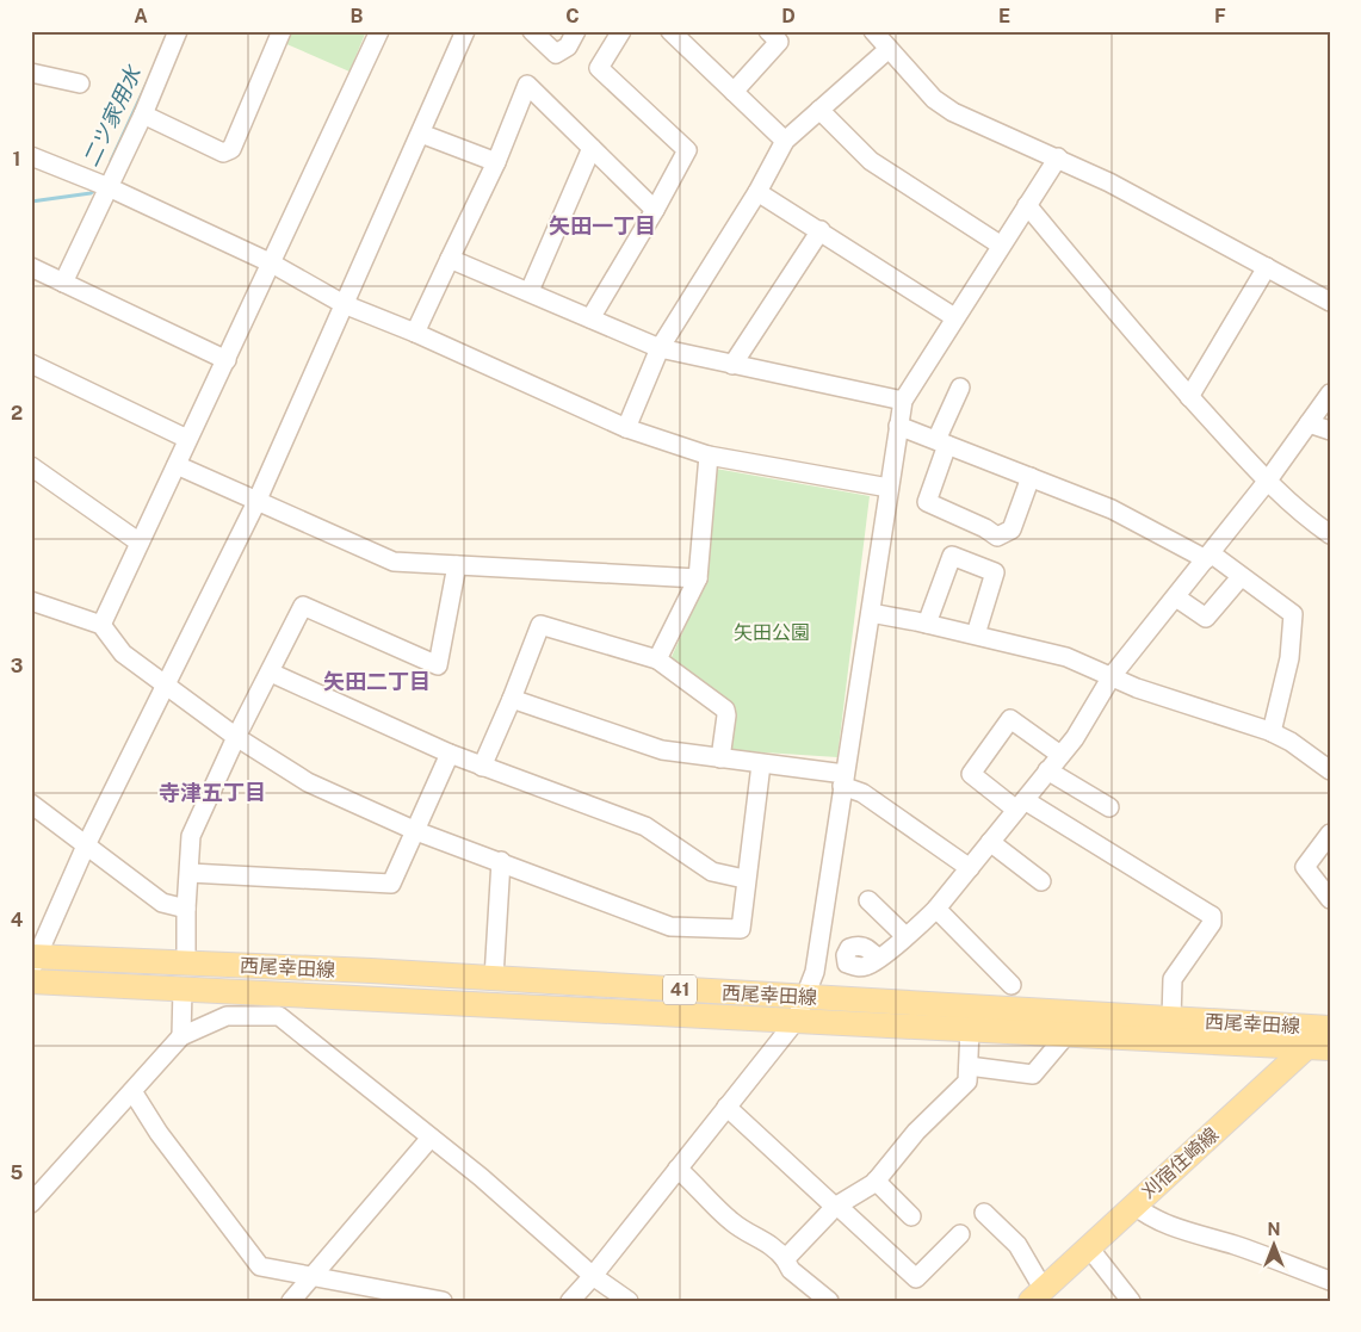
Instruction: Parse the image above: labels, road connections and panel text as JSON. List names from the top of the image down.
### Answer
{
  "streets": {
    "main road": ["西尾幸田線", "41", "刈宿住崎線"]
  },
  "crossings": [
    ["西尾幸田線", "刈宿住崎線"]
  ],
  "districts": ["矢田一丁目", "矢田二丁目", "寺津五丁目"],
  "water": ["二ツ家用水"],
  "parks": ["矢田公園"],
  "north": "top",
  "grid": {
    "columns": [
      "A",
      "B",
      "C",
      "D",
      "E",
      "F"
    ],
    "rows": [
      "1",
      "2",
      "3",
      "4",
      "5"
    ]
  }
}
